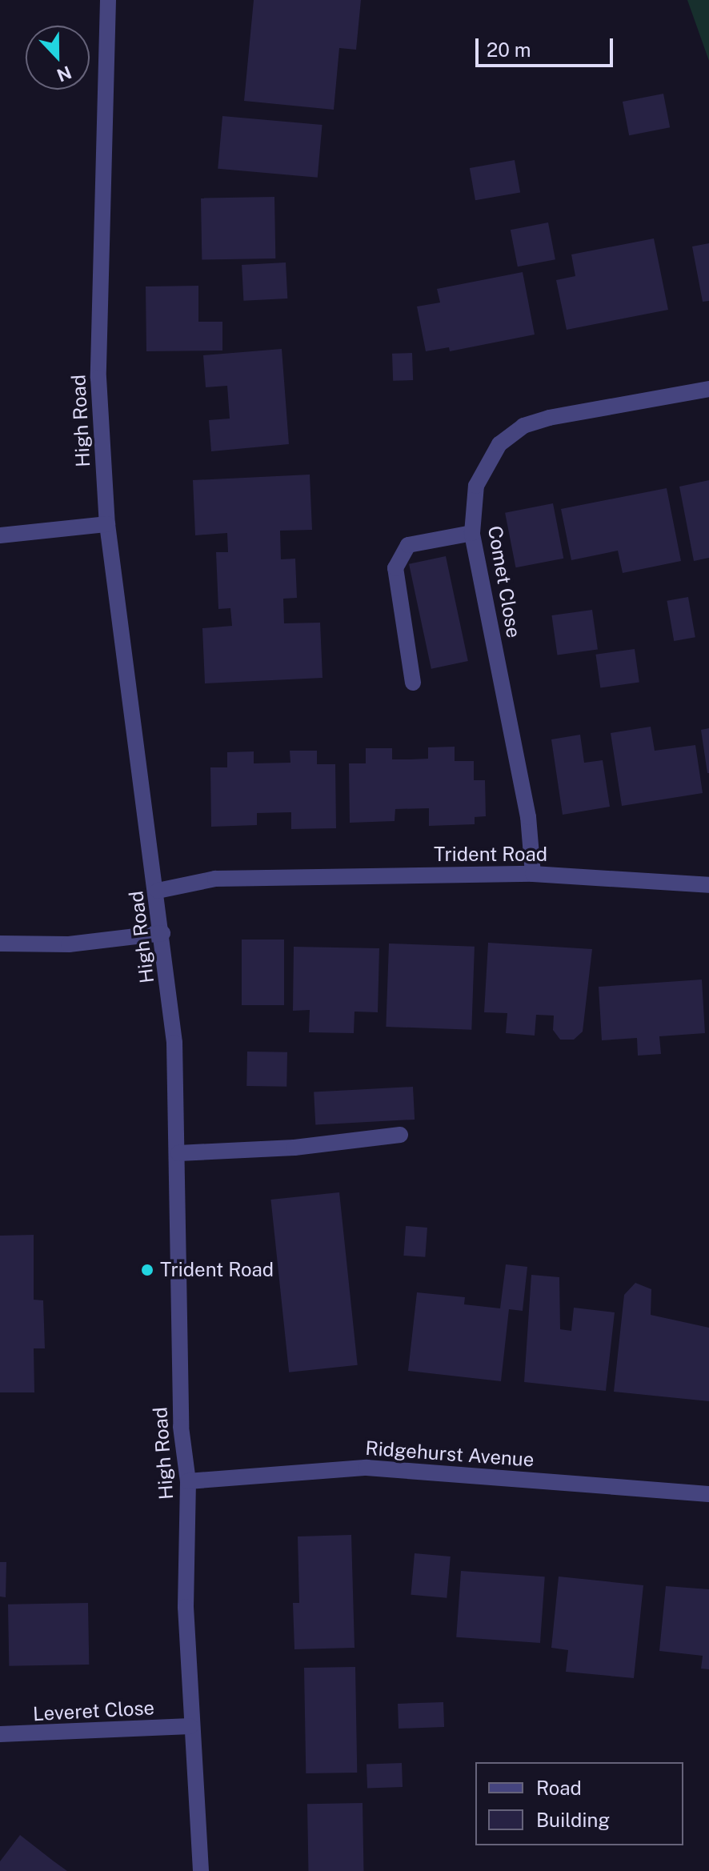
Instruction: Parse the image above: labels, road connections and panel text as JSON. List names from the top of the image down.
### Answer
{
  "streets": {
    "street": [
      "High Road",
      "Comet Close",
      "Trident Road",
      "Ridgehurst Avenue",
      "Leveret Close"
    ]
  },
  "crossings": [
    ["High Road", "Trident Road"],
    ["High Road", "Ridgehurst Avenue"],
    ["High Road", "Leveret Close"],
    ["Comet Close", "Trident Road"]
  ],
  "places": ["Trident Road"],
  "legend": ["Road", "Building"],
  "scale_bar": "20 m",
  "north": "bottom"
}
